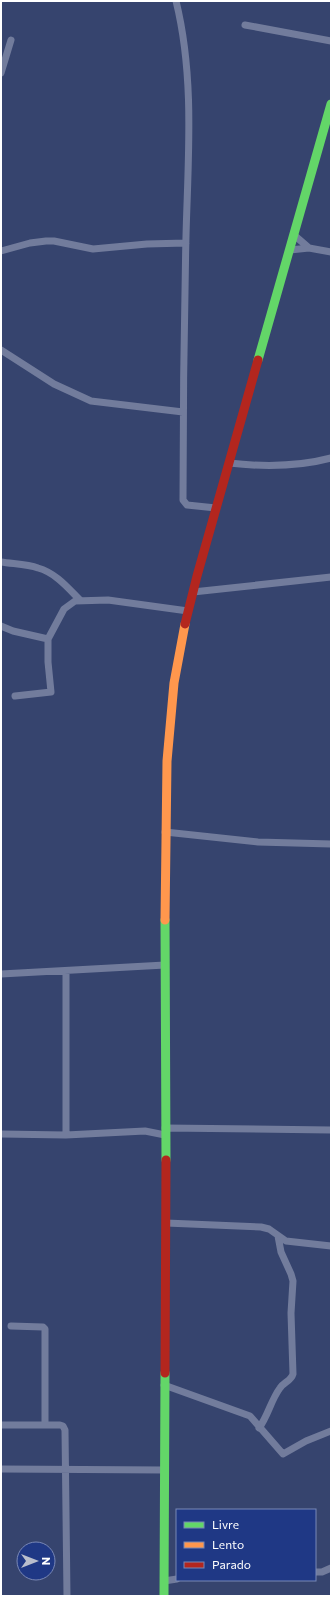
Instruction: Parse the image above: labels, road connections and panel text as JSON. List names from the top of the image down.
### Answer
{
  "legend": ["Livre", "Lento", "Parado"],
  "north": "right"
}
